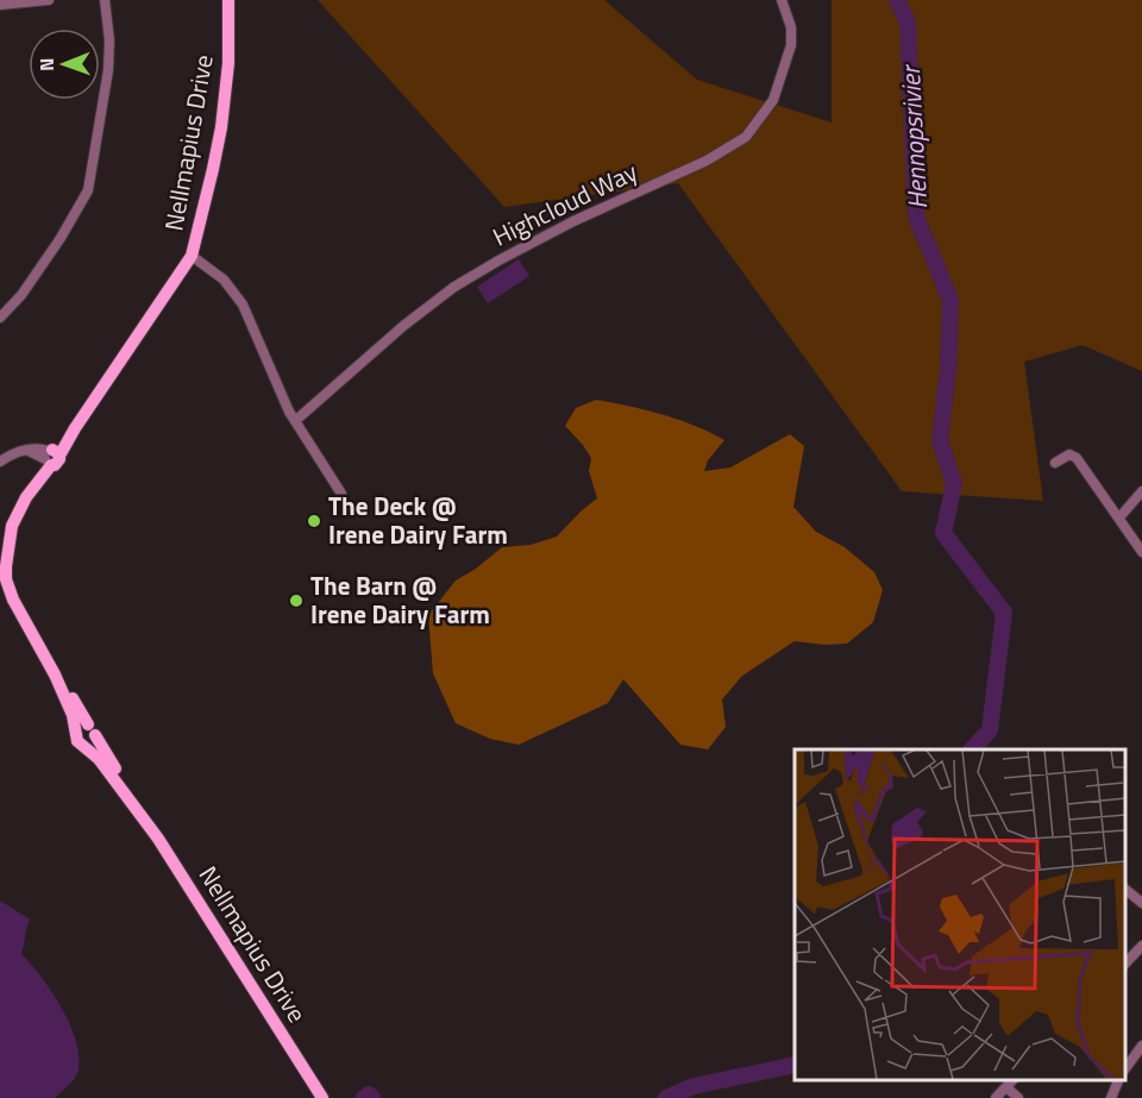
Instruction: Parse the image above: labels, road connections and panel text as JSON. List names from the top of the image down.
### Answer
{
  "streets": {
    "main road": ["Nellmapius Drive"],
    "street": ["Highcloud Way"]
  },
  "water": ["Hennopsrivier"],
  "places": ["The Deck @ Irene Dairy Farm", "The Barn @ Irene Dairy Farm"],
  "north": "left"
}
